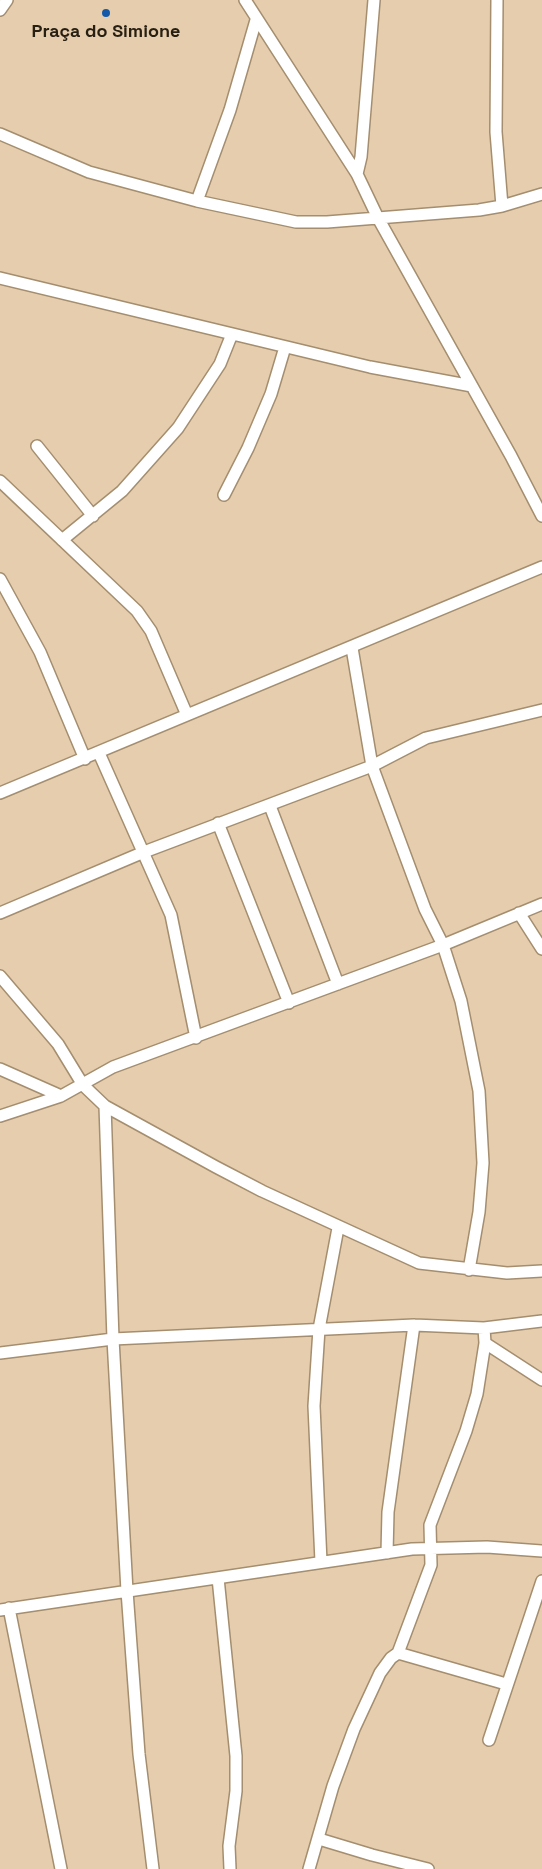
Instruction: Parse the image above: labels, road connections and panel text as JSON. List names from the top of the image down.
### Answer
{
  "places": ["Praça do Simione"]
}
